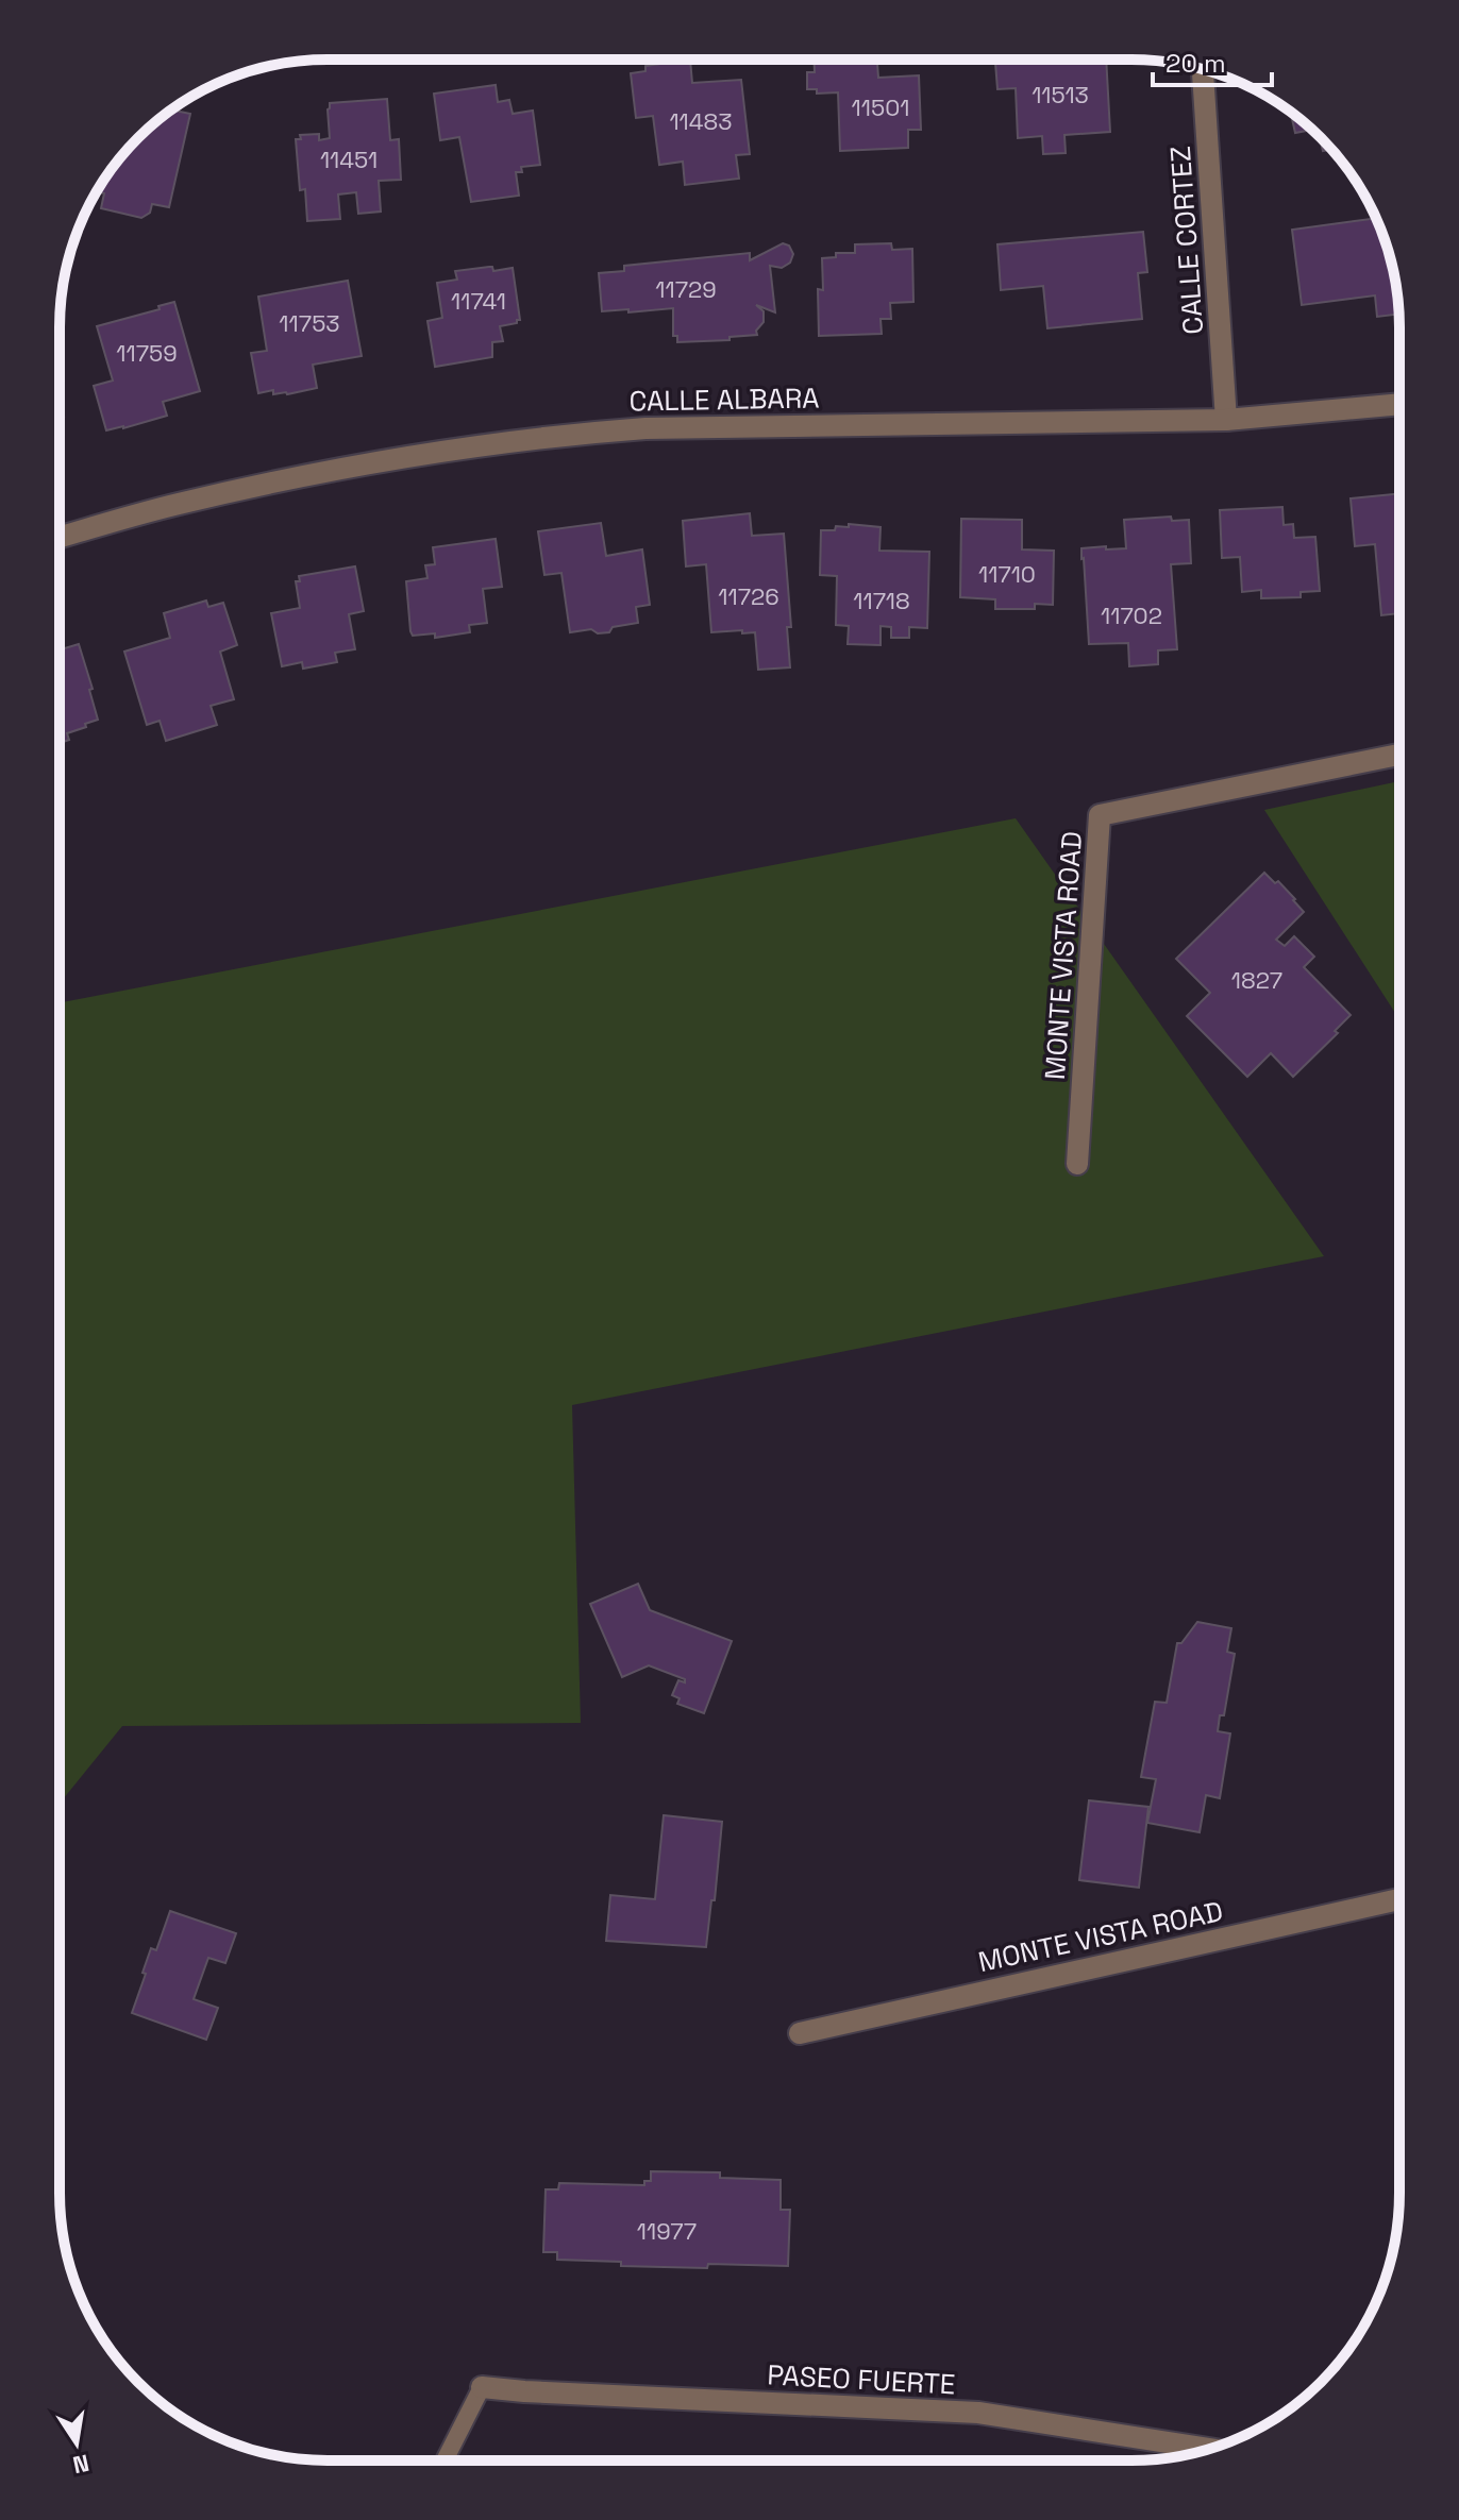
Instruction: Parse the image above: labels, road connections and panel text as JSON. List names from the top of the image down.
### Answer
{
  "streets": {
    "street": [
      "CALLE CORTEZ",
      "CALLE ALBARA",
      "MONTE VISTA ROAD",
      "PASEO FUERTE"
    ]
  },
  "crossings": [
    ["CALLE CORTEZ", "CALLE ALBARA"]
  ],
  "house_numbers": [
    "11513",
    "11501",
    "11483",
    "11451",
    "11729",
    "11741",
    "11753",
    "11759",
    "11710",
    "11726",
    "11718",
    "11702",
    "1827",
    "11977"
  ],
  "scale_bar": "20 m",
  "north": "bottom"
}
